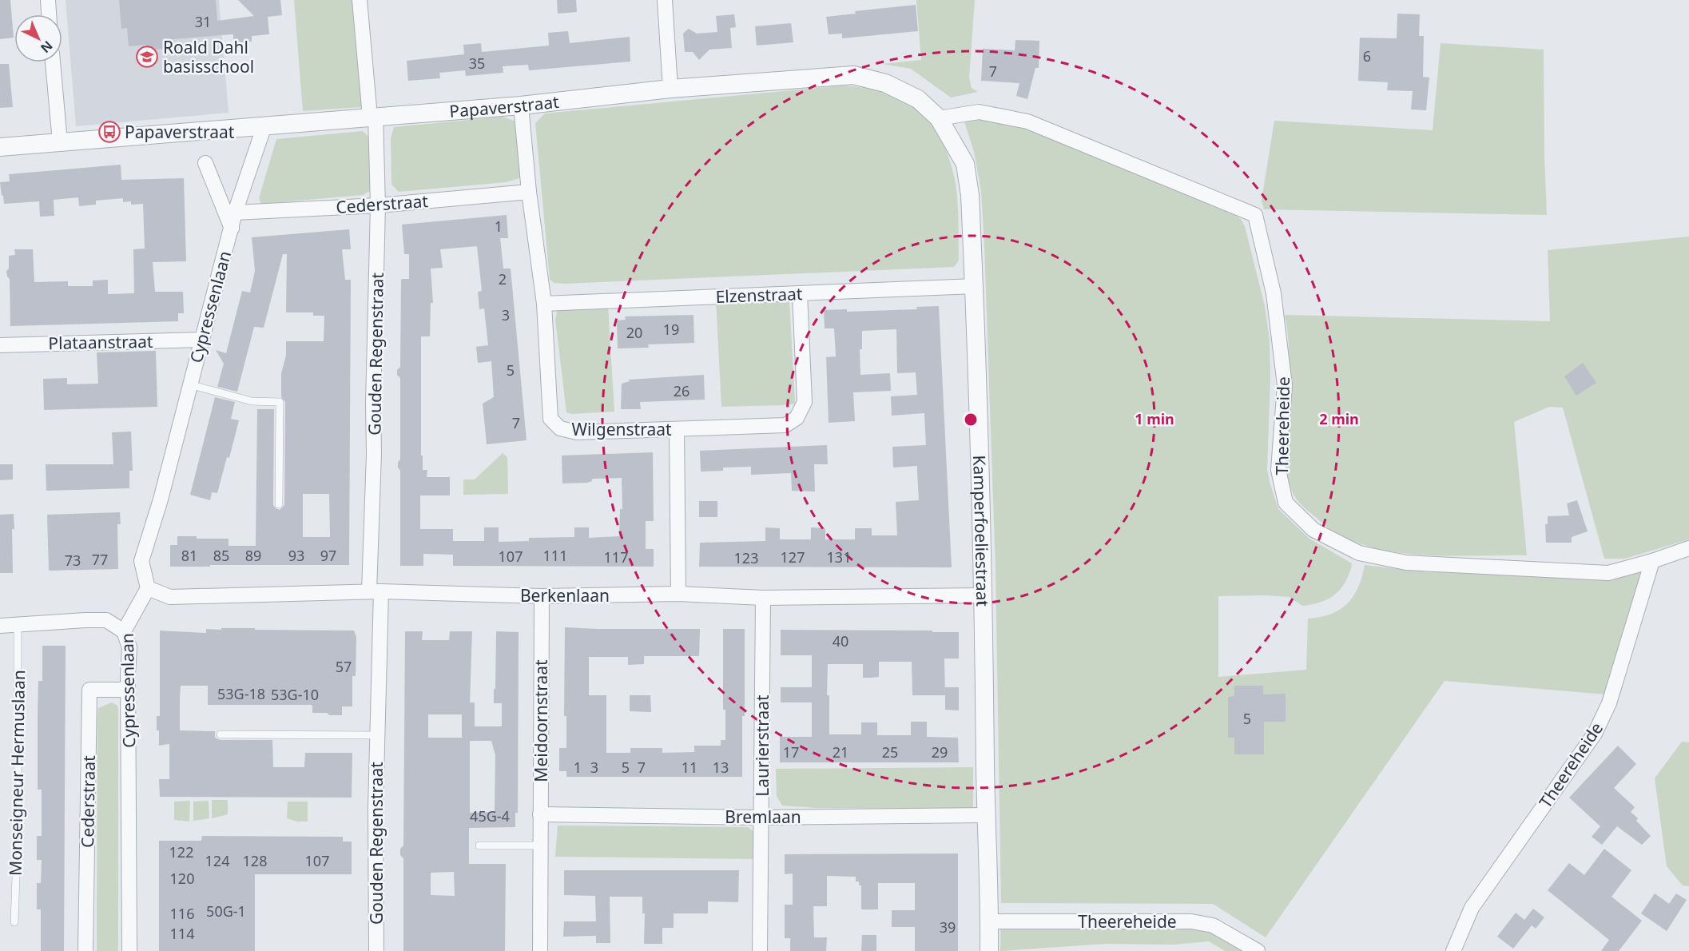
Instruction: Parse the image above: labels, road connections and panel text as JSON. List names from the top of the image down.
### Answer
{
  "streets": {
    "street": [
      "Papaverstraat",
      "Cederstraat",
      "Elzenstraat",
      "Cypressenlaan",
      "Plataanstraat",
      "Gouden Regenstraat",
      "Theereheide",
      "Wilgenstraat",
      "Kamperfoeliestraat",
      "Berkenlaan",
      "Meidoornstraat",
      "Laurierstraat",
      "Bremlaan"
    ],
    "lane": ["Monseigneur Hermuslaan"]
  },
  "crossings": [
    ["Papaverstraat", "Cypressenlaan"],
    ["Papaverstraat", "Gouden Regenstraat"],
    ["Papaverstraat", "Theereheide"],
    ["Papaverstraat", "Wilgenstraat"],
    ["Papaverstraat", "Kamperfoeliestraat"],
    ["Cederstraat", "Cypressenlaan"],
    ["Cederstraat", "Gouden Regenstraat"],
    ["Cederstraat", "Wilgenstraat"],
    ["Elzenstraat", "Wilgenstraat"],
    ["Elzenstraat", "Kamperfoeliestraat"],
    ["Cypressenlaan", "Plataanstraat"],
    ["Cypressenlaan", "Berkenlaan"],
    ["Gouden Regenstraat", "Berkenlaan"],
    ["Theereheide", "Kamperfoeliestraat"],
    ["Kamperfoeliestraat", "Berkenlaan"],
    ["Kamperfoeliestraat", "Bremlaan"],
    ["Berkenlaan", "Meidoornstraat"],
    ["Berkenlaan", "Laurierstraat"],
    ["Meidoornstraat", "Bremlaan"],
    ["Laurierstraat", "Bremlaan"]
  ],
  "places": {
    "school or university": ["Roald Dahl basisschool"],
    "bus stop": ["Papaverstraat"]
  },
  "house_numbers": [
    "31",
    "6",
    "35",
    "7",
    "1",
    "2",
    "3",
    "19",
    "20",
    "5",
    "26",
    "7",
    "81",
    "85",
    "89",
    "93",
    "97",
    "111",
    "107",
    "117",
    "127",
    "131",
    "123",
    "77",
    "73",
    "40",
    "57",
    "53G-18",
    "53G-10",
    "5",
    "17",
    "21",
    "25",
    "29",
    "1",
    "3",
    "5",
    "7",
    "11",
    "13",
    "45G-4",
    "122",
    "124",
    "128",
    "107",
    "120",
    "50G-1",
    "116",
    "39",
    "114"
  ],
  "north": "bottom right",
  "rings": ["1 min", "2 min"]
}
